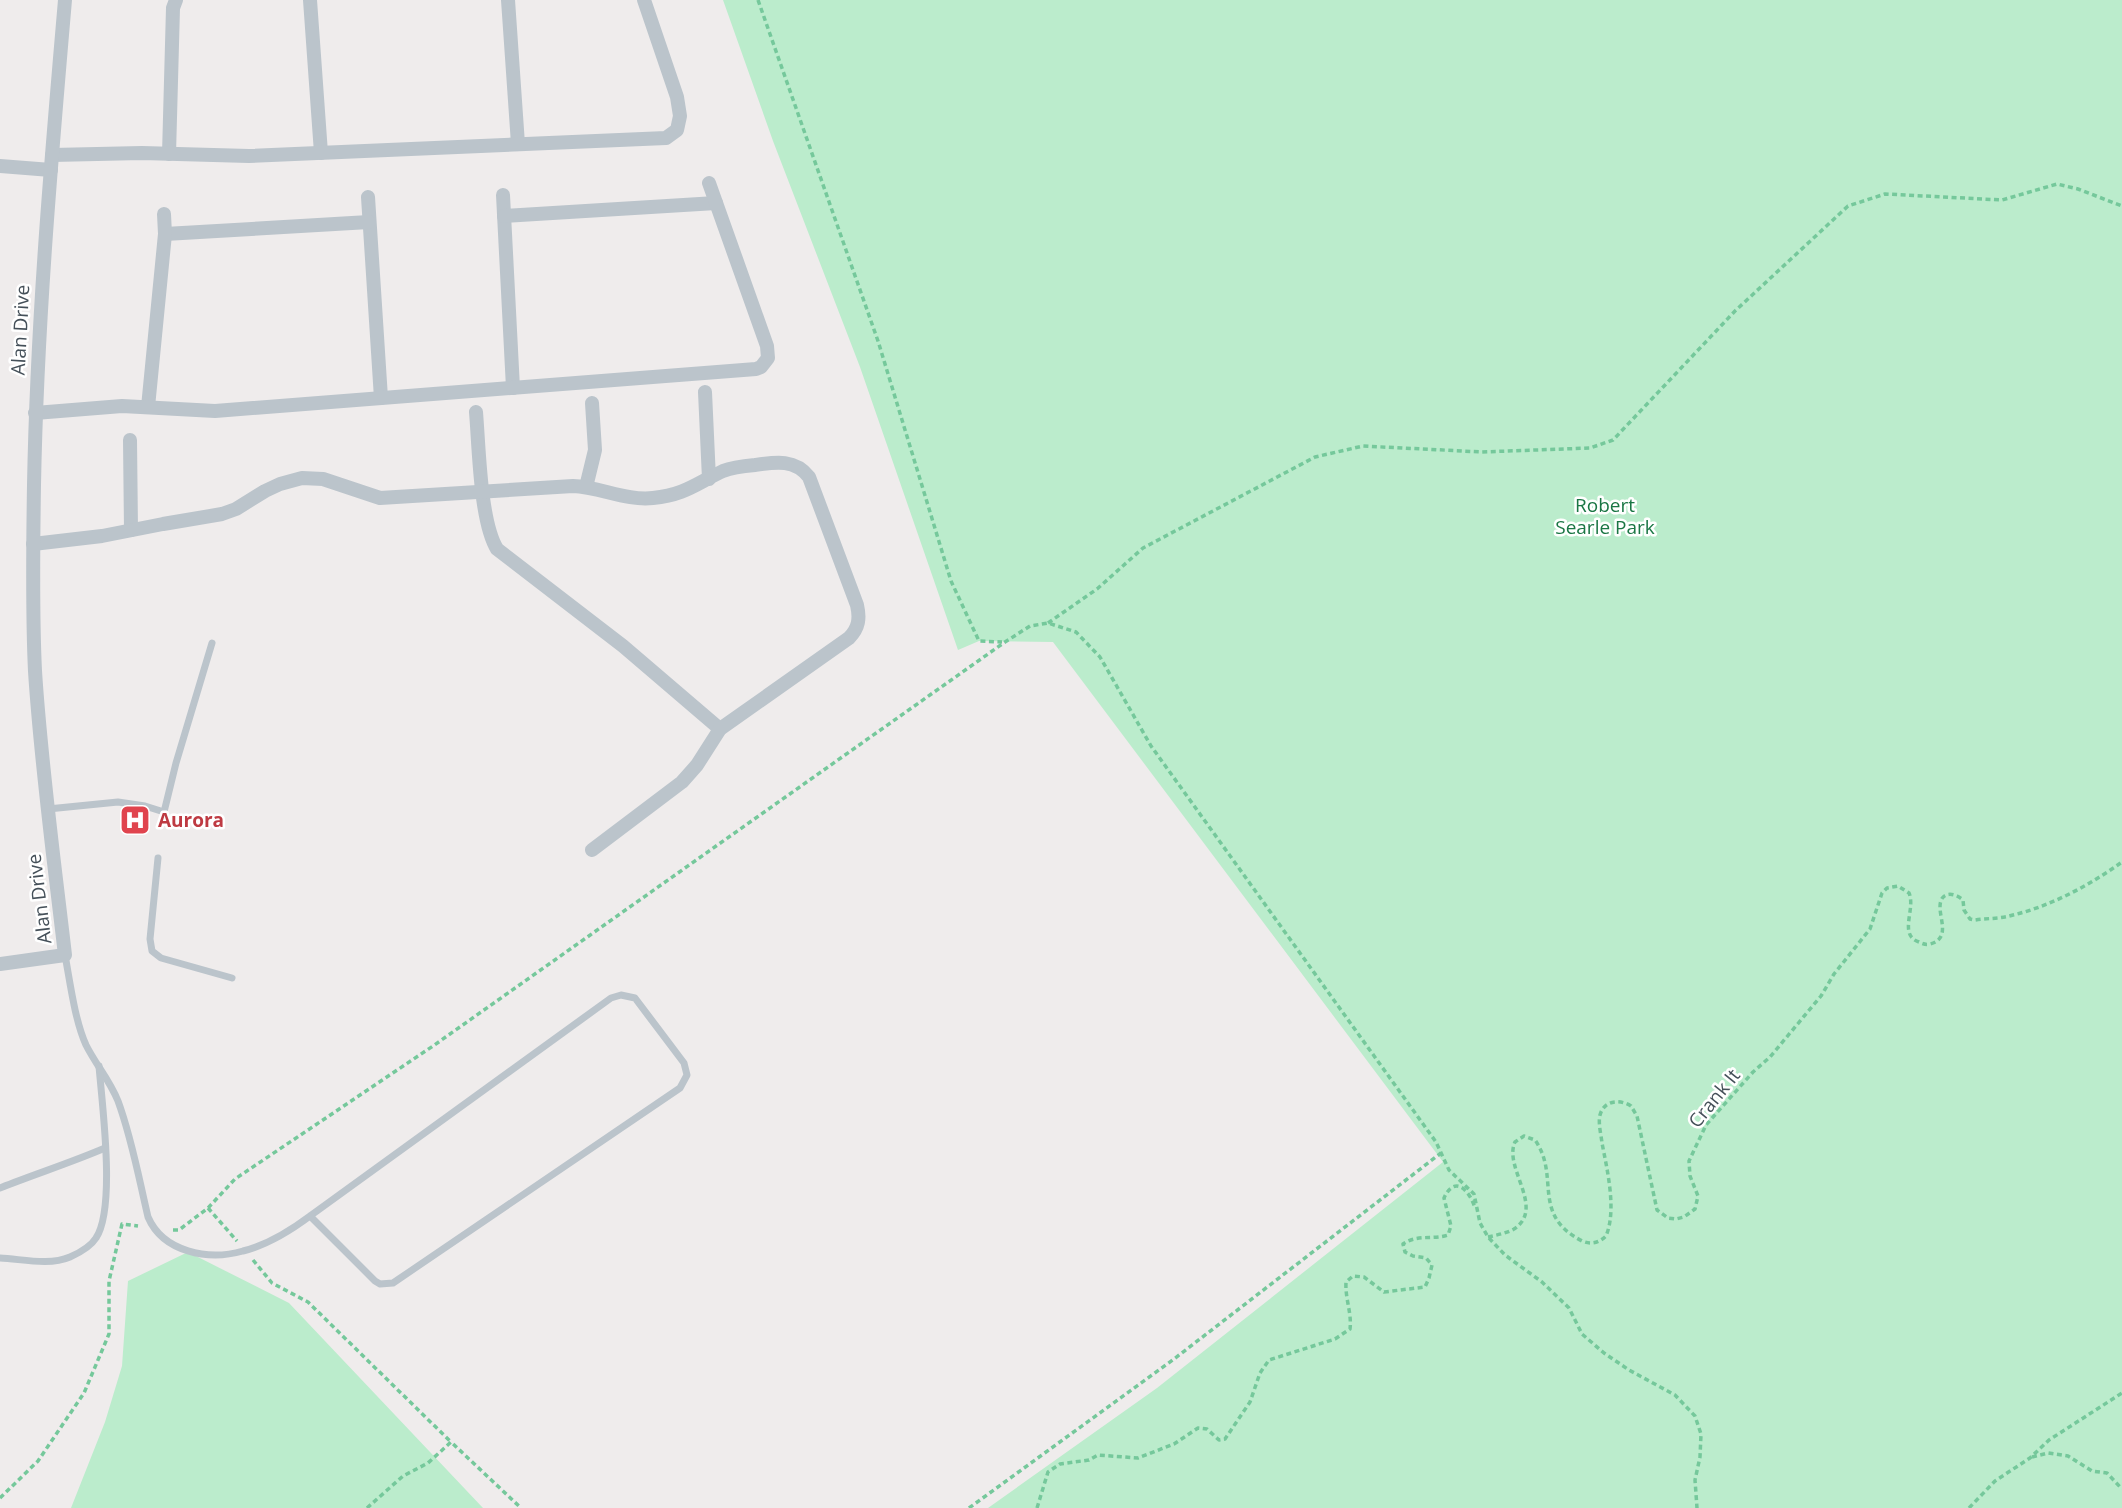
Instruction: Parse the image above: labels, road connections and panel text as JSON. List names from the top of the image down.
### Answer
{
  "streets": {
    "street": ["Alan Drive"],
    "path": ["Crank It"]
  },
  "parks": ["Robert Searle Park"],
  "places": {
    "hospital": ["Aurora"]
  }
}
